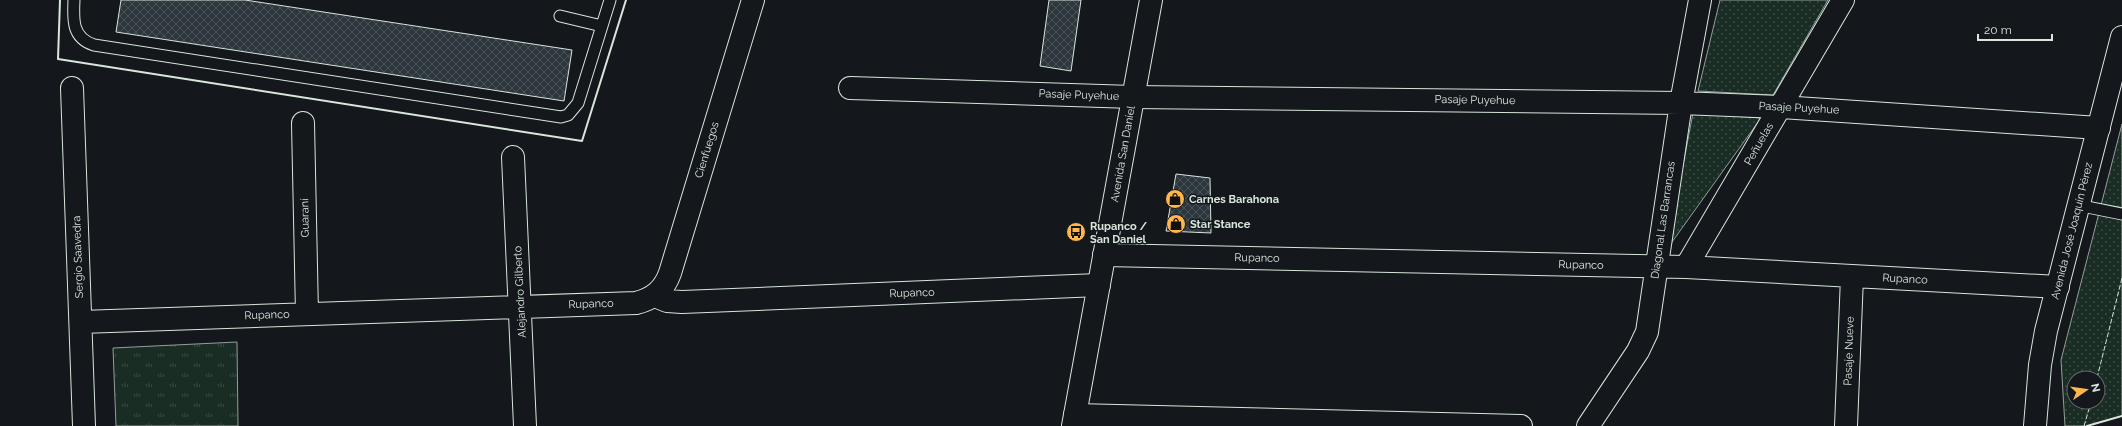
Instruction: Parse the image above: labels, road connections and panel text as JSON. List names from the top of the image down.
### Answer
{
  "streets": {
    "street": [
      "Pasaje Puyehue",
      "Peñuelas",
      "Cienfuegos",
      "Avenida San Daniel",
      "Guaraní",
      "Diagonal Las Barrancas",
      "Avenida José Joaquín Pérez",
      "Sergio Saavedra",
      "Rupanco",
      "Alejandro Gilberto",
      "Pasaje Nueve"
    ]
  },
  "crossings": [
    ["Pasaje Puyehue", "Peñuelas"],
    ["Pasaje Puyehue", "Avenida San Daniel"],
    ["Pasaje Puyehue", "Diagonal Las Barrancas"],
    ["Pasaje Puyehue", "Avenida José Joaquín Pérez"],
    ["Peñuelas", "Rupanco"],
    ["Cienfuegos", "Rupanco"],
    ["Avenida San Daniel", "Rupanco"],
    ["Guaraní", "Rupanco"],
    ["Diagonal Las Barrancas", "Rupanco"],
    ["Avenida José Joaquín Pérez", "Rupanco"],
    ["Sergio Saavedra", "Rupanco"],
    ["Rupanco", "Alejandro Gilberto"],
    ["Rupanco", "Pasaje Nueve"]
  ],
  "places": {
    "shop": ["Carnes Barahona", "Star Stance"],
    "bus stop": ["Rupanco / San Daniel"]
  },
  "scale_bar": "20 m",
  "north": "right"
}
